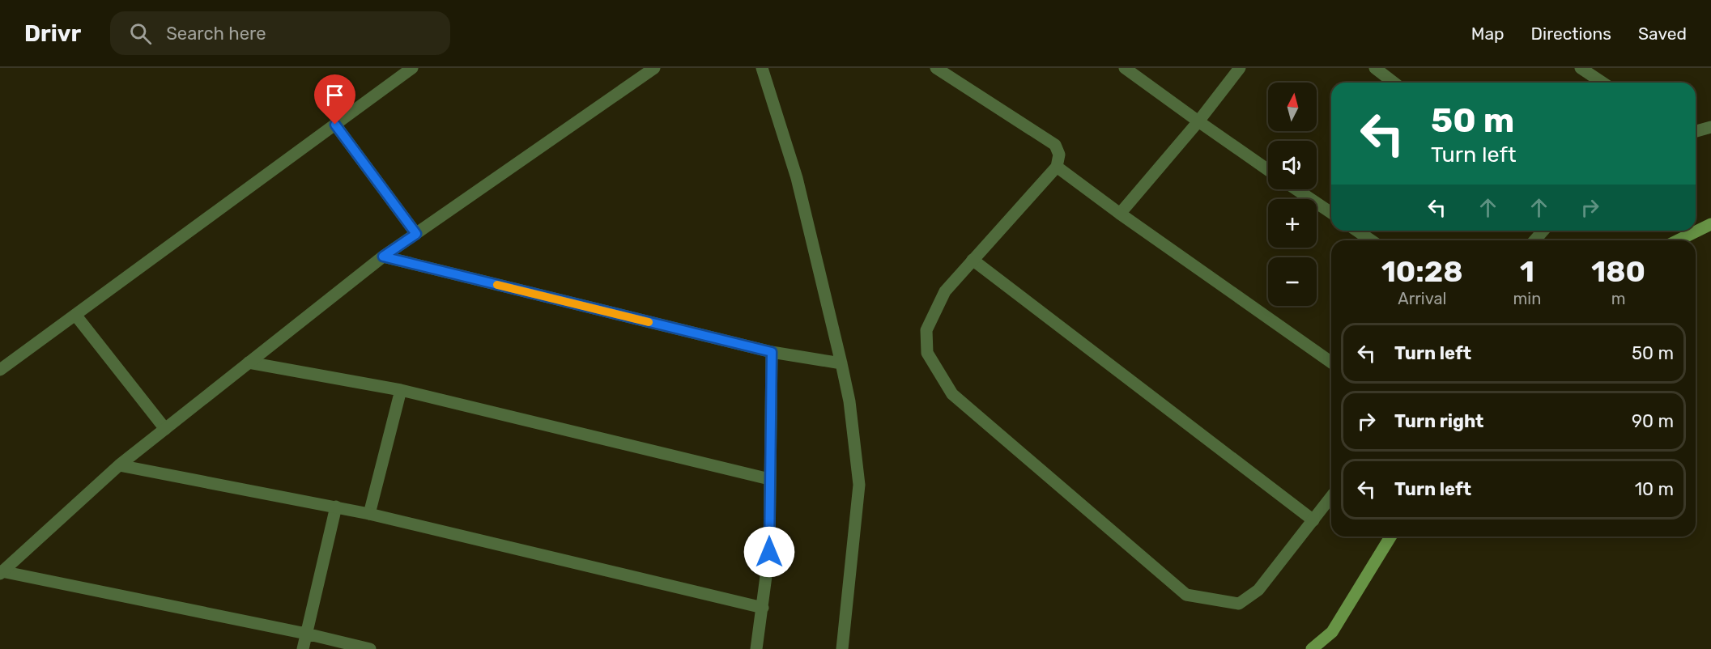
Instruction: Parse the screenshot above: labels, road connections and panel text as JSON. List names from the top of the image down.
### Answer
{
  "north": "top",
  "page": {
    "header": "Drivr",
    "search": "Search here",
    "nav": ["Map", "Directions", "Saved"],
    "map_buttons": ["+", "−"],
    "turn": ["50 m", "Turn left"],
    "eta": [
      "10:28",
      "Arrival",
      "1",
      "min",
      "180",
      "m"
    ],
    "list": [
      {
        "name": "Turn left",
        "value": "50 m"
      },
      {
        "name": "Turn right",
        "value": "90 m"
      },
      {
        "name": "Turn left",
        "value": "10 m"
      }
    ]
  }
}
